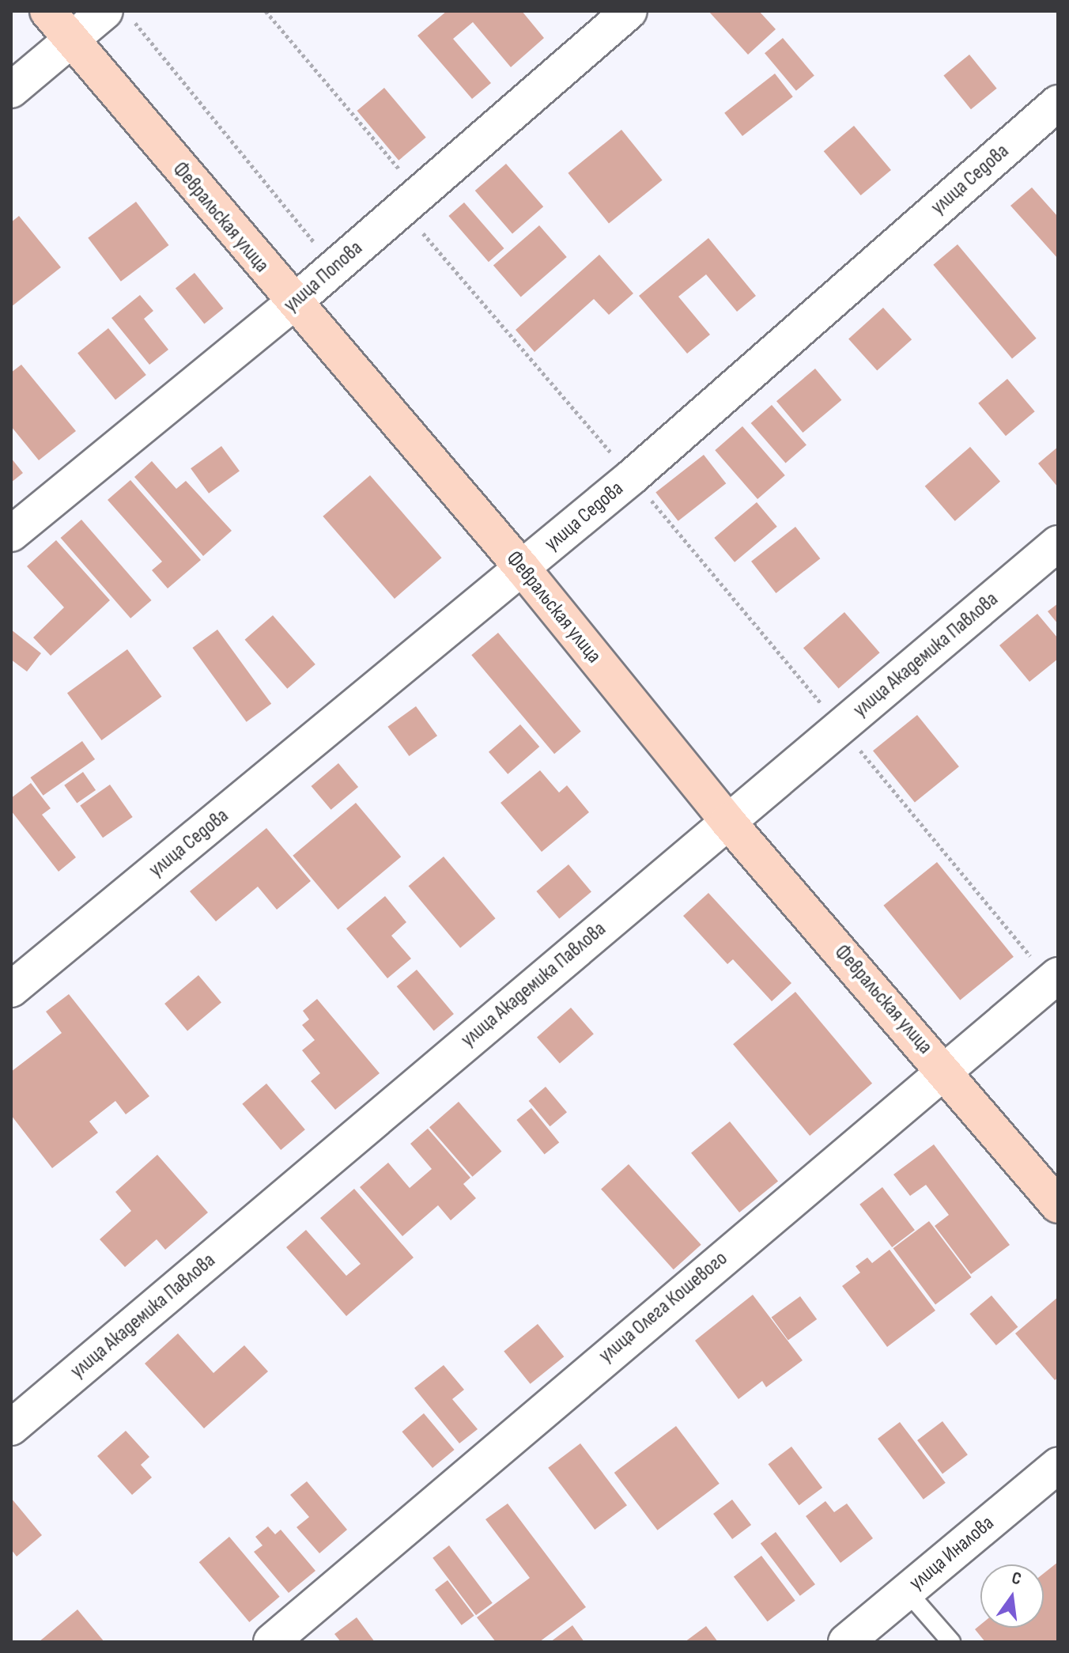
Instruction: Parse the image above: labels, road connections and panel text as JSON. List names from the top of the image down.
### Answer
{
  "streets": {
    "street": [
      "улица Седова",
      "Февральская улица",
      "улица Попова",
      "улица Академика Павлова",
      "улица Олега Кошевого",
      "улица Иналова"
    ]
  },
  "crossings": [
    ["улица Седова", "Февральская улица"],
    ["Февральская улица", "улица Попова"],
    ["Февральская улица", "улица Академика Павлова"],
    ["Февральская улица", "улица Олега Кошевого"]
  ],
  "north": "top"
}
